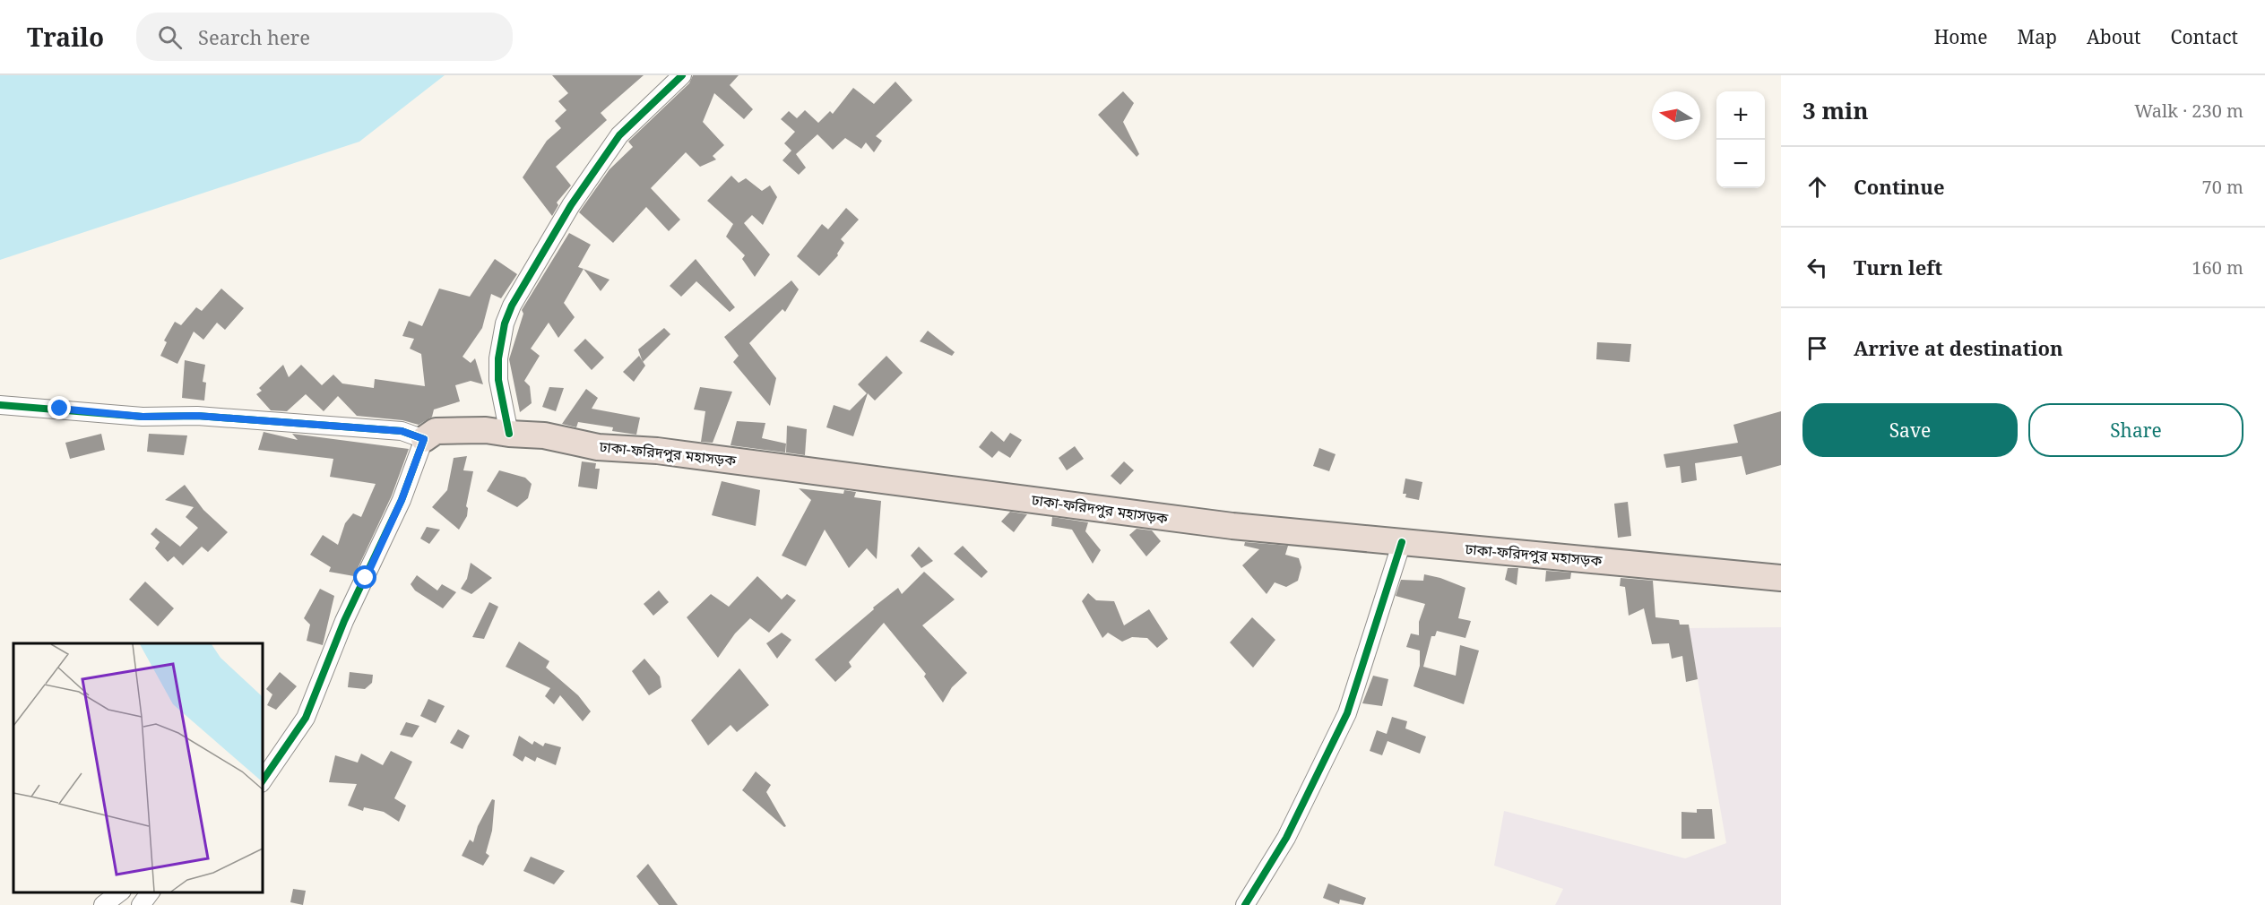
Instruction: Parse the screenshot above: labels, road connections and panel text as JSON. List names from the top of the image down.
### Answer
{
  "streets": {
    "highway": ["ঢাকা-ফরিদপুর মহাসড়ক"]
  },
  "north": "left",
  "page": {
    "header": "Trailo",
    "search": "Search here",
    "nav": [
      "Home",
      "Map",
      "About",
      "Contact"
    ],
    "heading": ["3 min", "Walk · 230 m"],
    "map_buttons": ["+", "−"],
    "list": [
      ["Continue", "70 m"],
      ["Turn left", "160 m"],
      "Arrive at destination"
    ],
    "buttons": ["Save", "Share"]
  }
}
